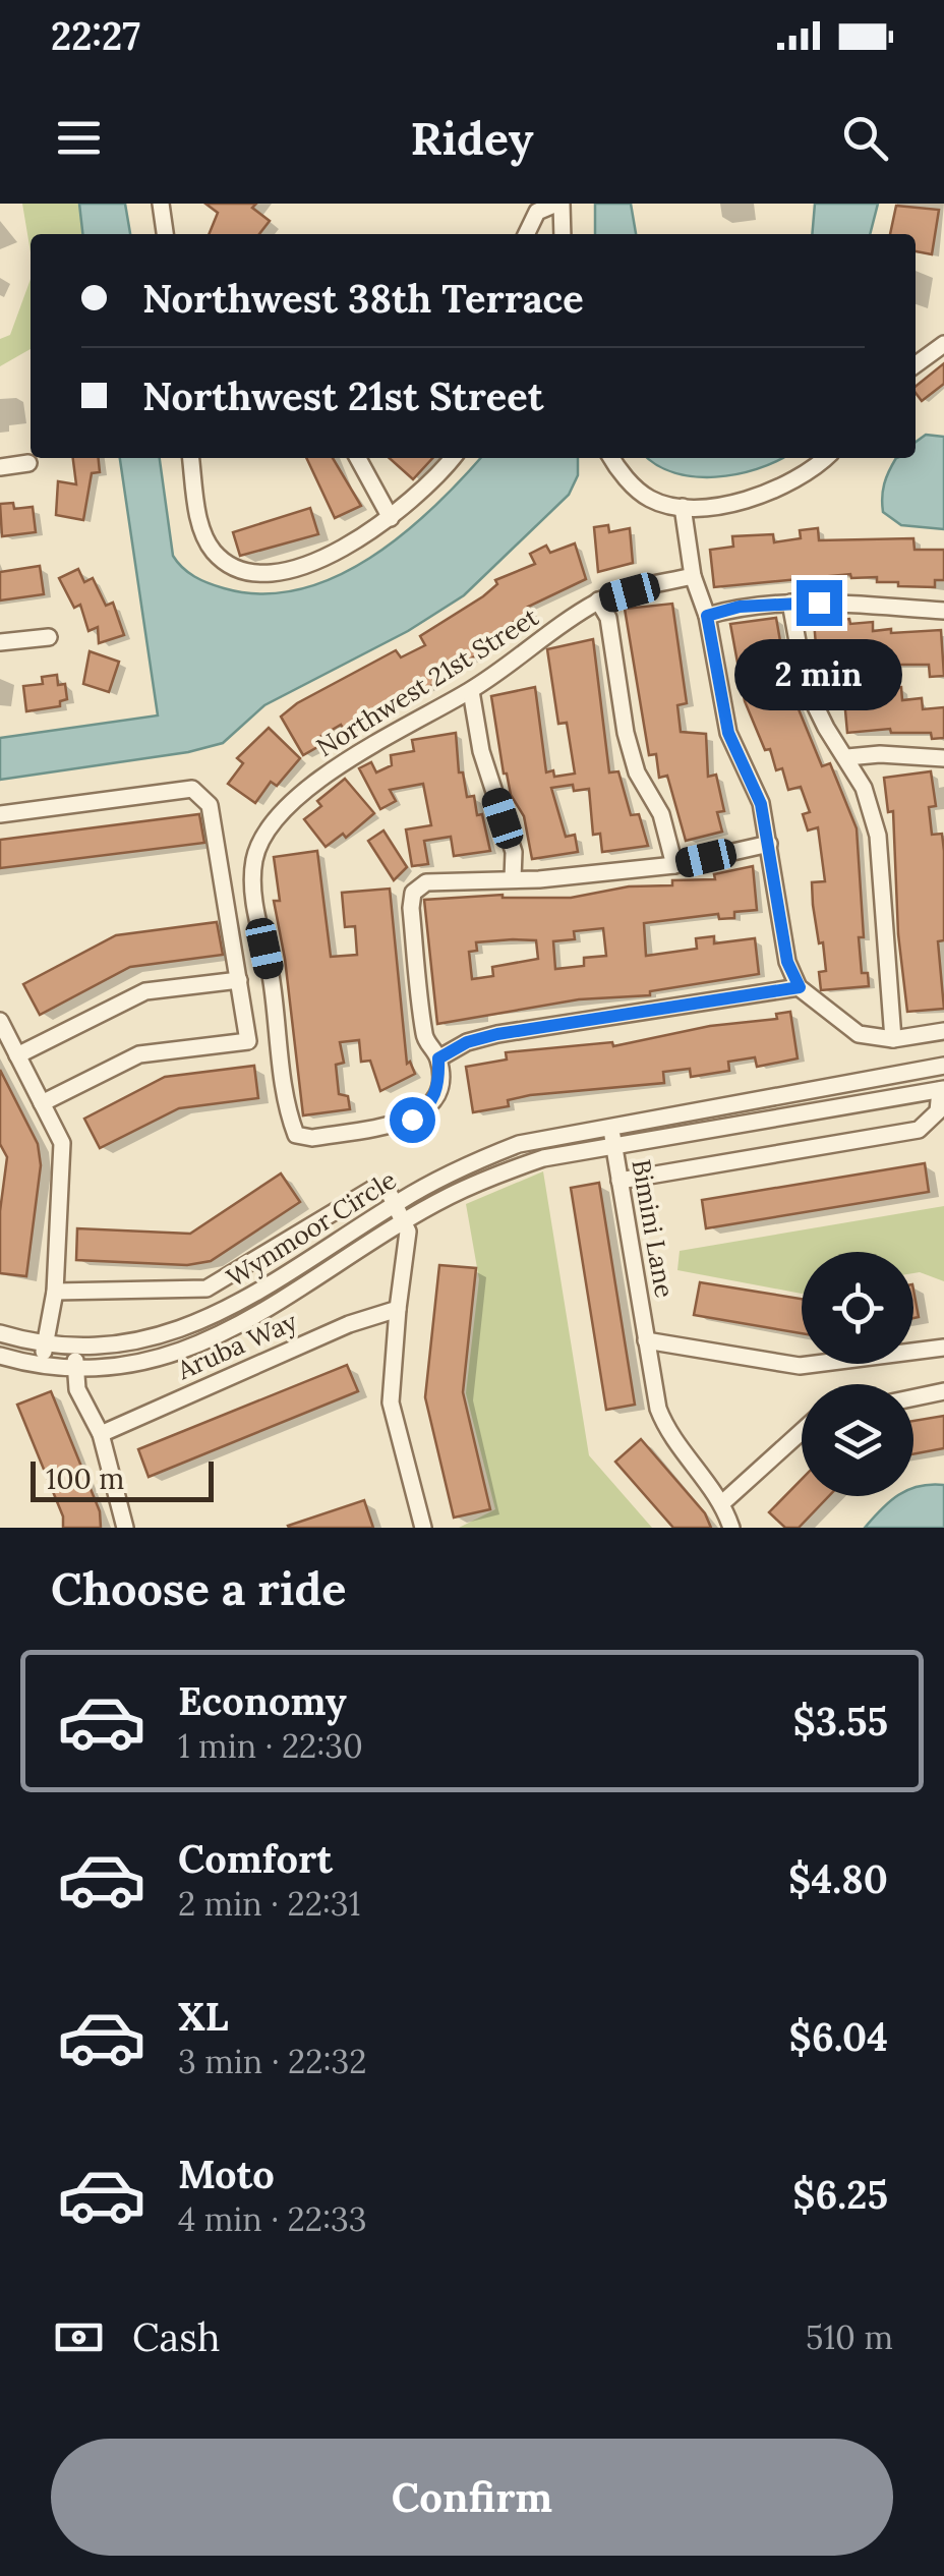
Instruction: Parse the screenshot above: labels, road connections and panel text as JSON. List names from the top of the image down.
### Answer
{
  "streets": {
    "street": [
      "Northwest 21st Street",
      "Wynmoor Circle",
      "Bimini Lane",
      "Aruba Way"
    ]
  },
  "crossings": [
    ["Wynmoor Circle", "Bimini Lane"]
  ],
  "scale_bar": "100 m",
  "page": {
    "status": "22:27",
    "header": "Ridey",
    "banner": ["Northwest 38th Terrace", "Northwest 21st Street"],
    "bubble": "2 min",
    "scale": "100 m",
    "heading": "Choose a ride",
    "list": [
      {
        "name": "Economy",
        "note": "1 min · 22:30",
        "value": "$3.55"
      },
      {
        "name": "Comfort",
        "note": "2 min · 22:31",
        "value": "$4.80"
      },
      {
        "name": "XL",
        "note": "3 min · 22:32",
        "value": "$6.04"
      },
      {
        "name": "Moto",
        "note": "4 min · 22:33",
        "value": "$6.25"
      }
    ],
    "pay": ["Cash", "510 m"],
    "buttons": "Confirm"
  }
}
